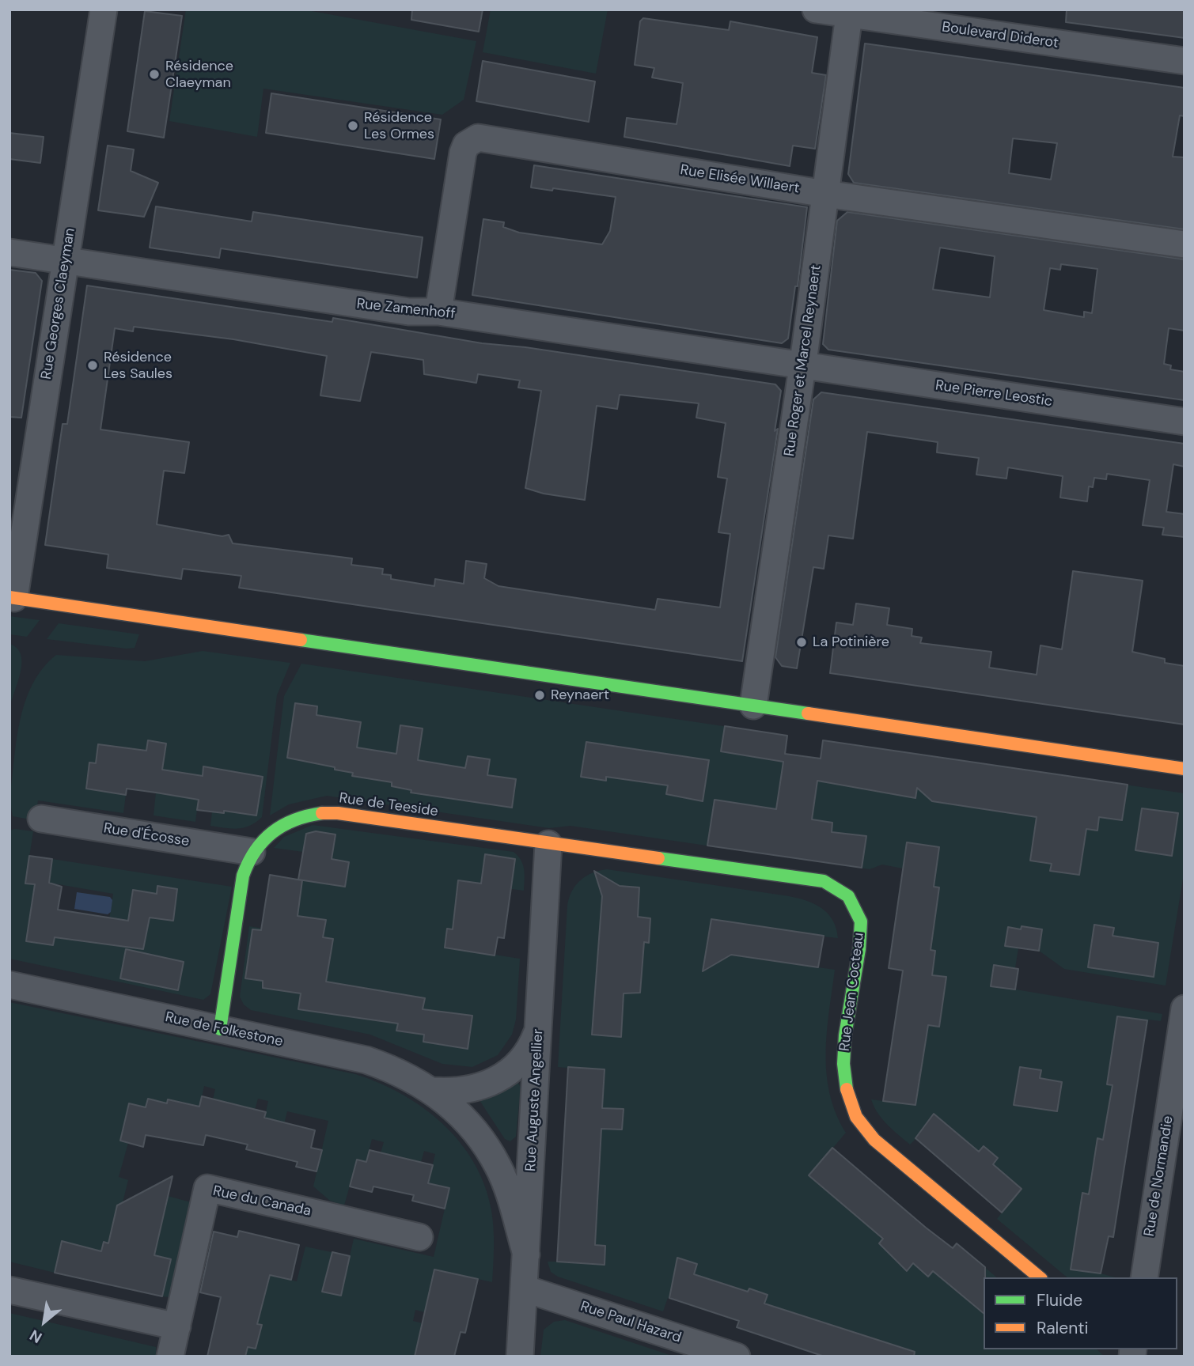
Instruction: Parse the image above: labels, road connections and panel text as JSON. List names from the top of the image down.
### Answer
{
  "streets": {
    "street": [
      "Boulevard Diderot",
      "Rue Elisée Willaert",
      "Rue Georges Claeyman",
      "Rue Zamenhoff",
      "Rue Roger et Marcel Reynaert",
      "Rue Pierre Leostic",
      "Rue de Teeside",
      "Rue d'Écosse",
      "Rue Jean Cocteau",
      "Rue de Folkestone",
      "Rue Auguste Angellier",
      "Rue de Normandie",
      "Rue du Canada",
      "Rue Paul Hazard"
    ]
  },
  "crossings": [
    ["Boulevard Diderot", "Rue Roger et Marcel Reynaert"],
    ["Rue Elisée Willaert", "Rue Zamenhoff"],
    ["Rue Elisée Willaert", "Rue Roger et Marcel Reynaert"],
    ["Rue Georges Claeyman", "Rue Zamenhoff"],
    ["Rue Zamenhoff", "Rue Roger et Marcel Reynaert"],
    ["Rue Zamenhoff", "Rue Pierre Leostic"],
    ["Rue Roger et Marcel Reynaert", "Rue Pierre Leostic"],
    ["Rue de Teeside", "Rue d'Écosse"],
    ["Rue de Teeside", "Rue Jean Cocteau"],
    ["Rue de Teeside", "Rue de Folkestone"],
    ["Rue de Teeside", "Rue Auguste Angellier"],
    ["Rue Jean Cocteau", "Rue Auguste Angellier"],
    ["Rue de Folkestone", "Rue Auguste Angellier"],
    ["Rue Auguste Angellier", "Rue Paul Hazard"]
  ],
  "places": [
    "Résidence Claeyman",
    "Résidence Les Ormes",
    "Résidence Les Saules",
    "La Potinière",
    "Reynaert"
  ],
  "legend": ["Fluide", "Ralenti"],
  "north": "bottom left"
}
